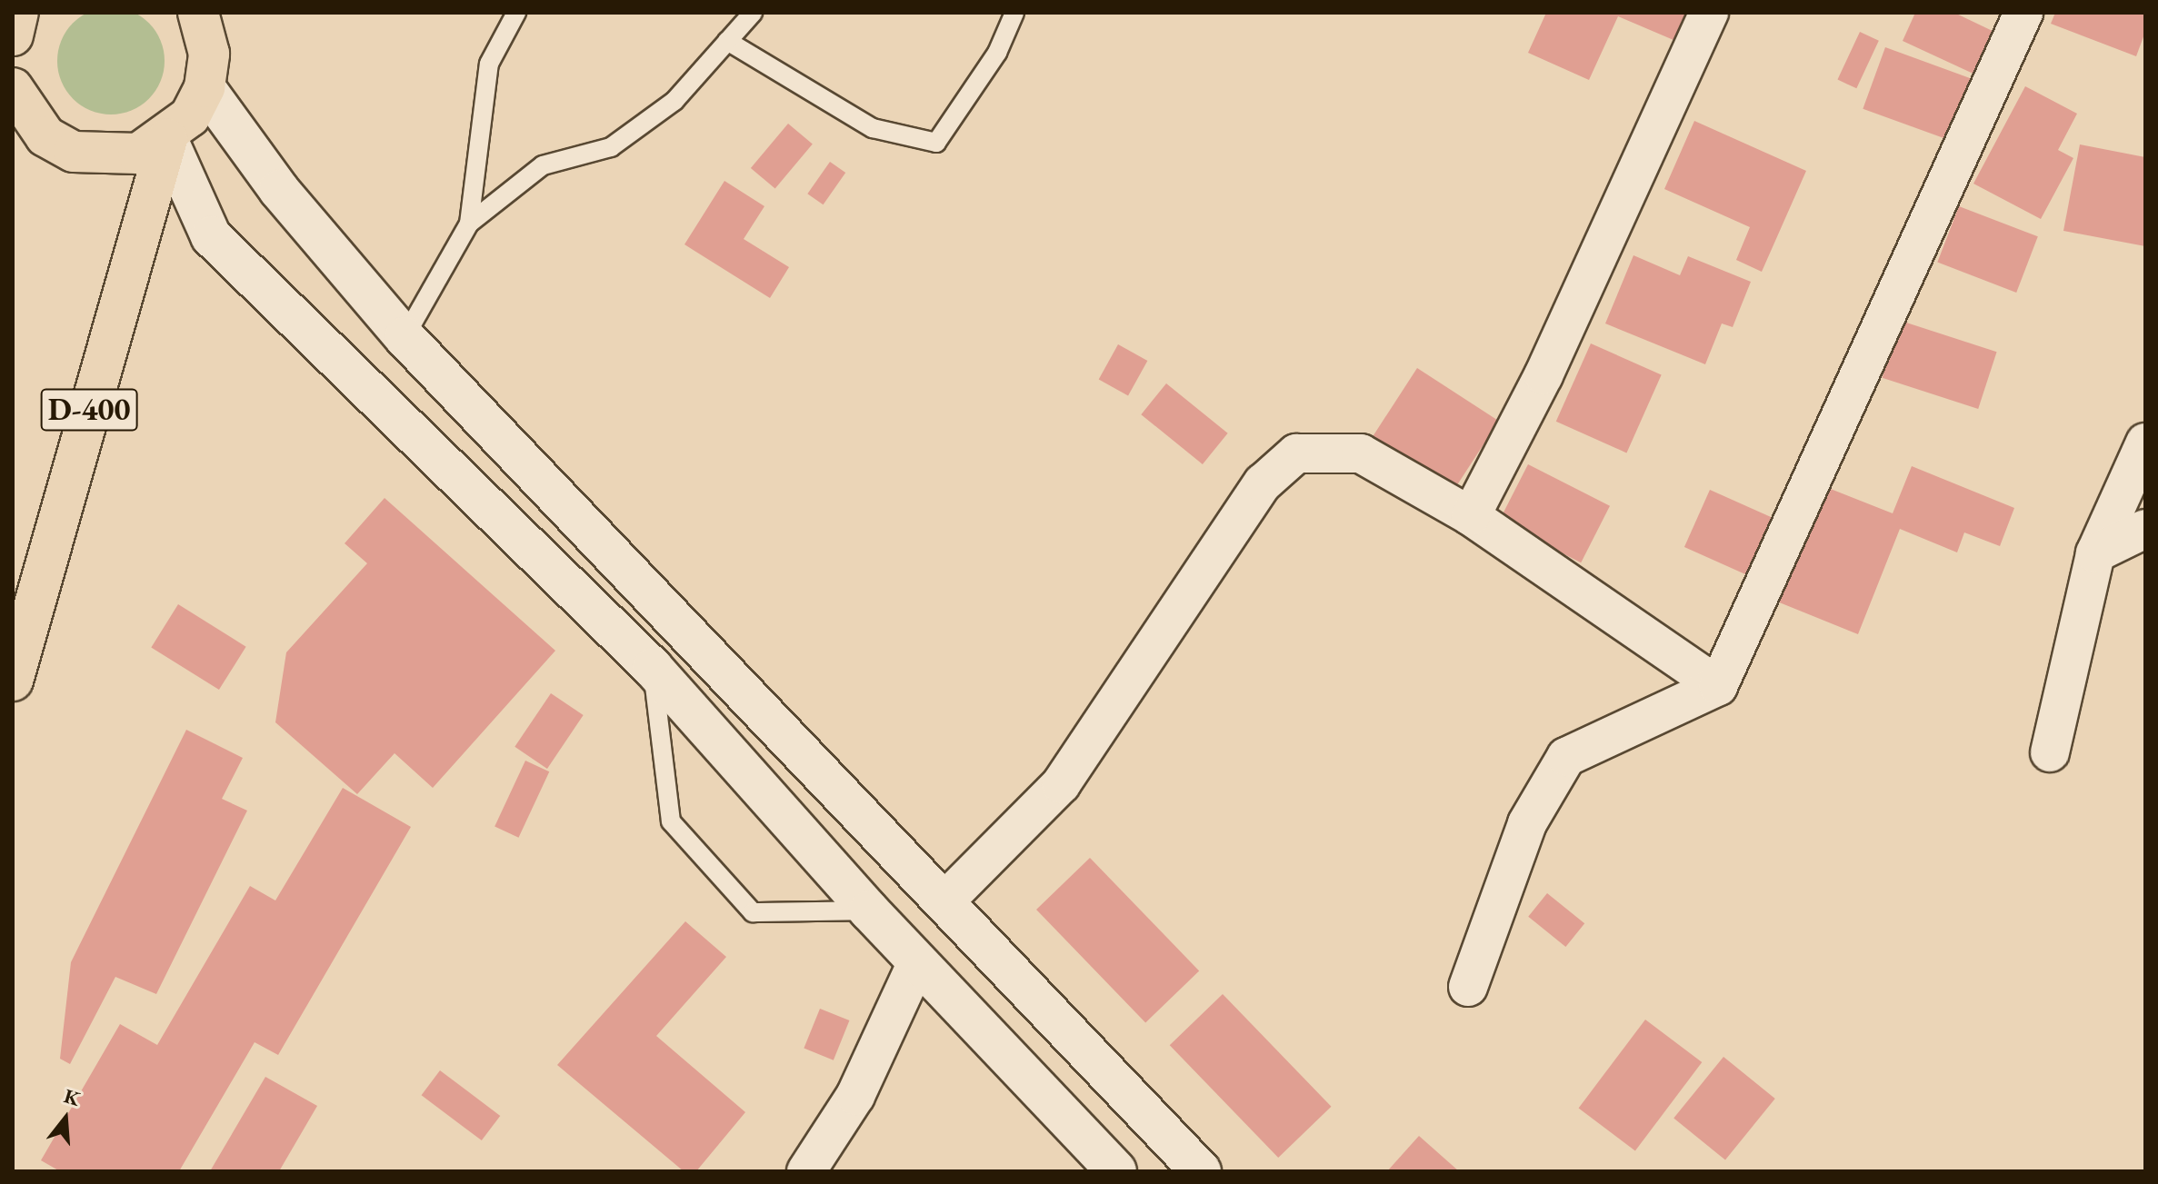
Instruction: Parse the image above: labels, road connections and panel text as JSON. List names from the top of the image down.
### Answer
{
  "streets": {
    "highway": ["D-400"]
  },
  "north": "top"
}
